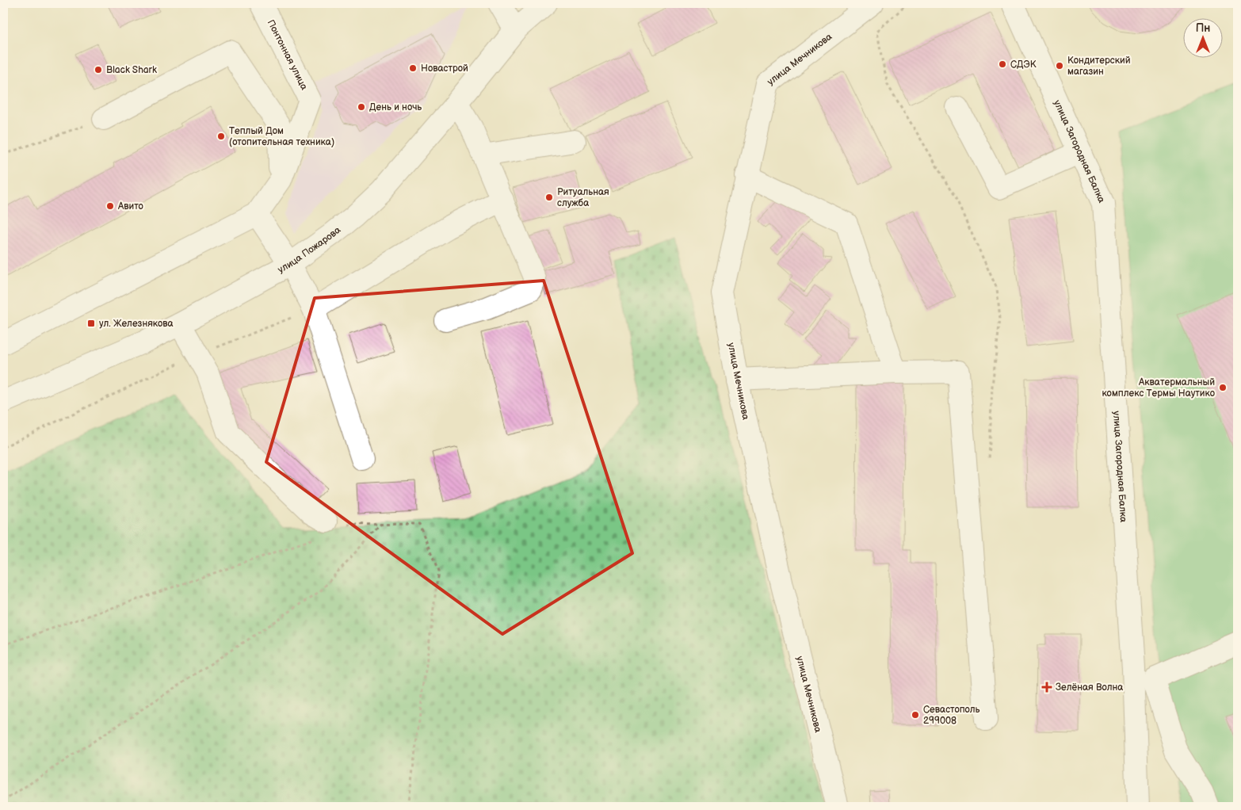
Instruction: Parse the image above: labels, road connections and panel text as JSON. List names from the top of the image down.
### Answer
{
  "streets": {
    "street": [
      "Понтонная улица",
      "улица Мечникова",
      "улица Загородная Балка",
      "улица Пожарова"
    ]
  },
  "places": {
    "other": [
      "СДЭК",
      "Кондитерский магазин",
      "Новастрой",
      "Black Shark",
      "День и ночь",
      "Теплый Дом (отопительная техника)",
      "Ритуальная служба",
      "Авито",
      "Акватермальный комплекс Термы Наутико",
      "Севастополь 299008"
    ],
    "transit": ["ул. Железнякова"],
    "health": ["Зелёная Волна"]
  },
  "north": "top"
}
